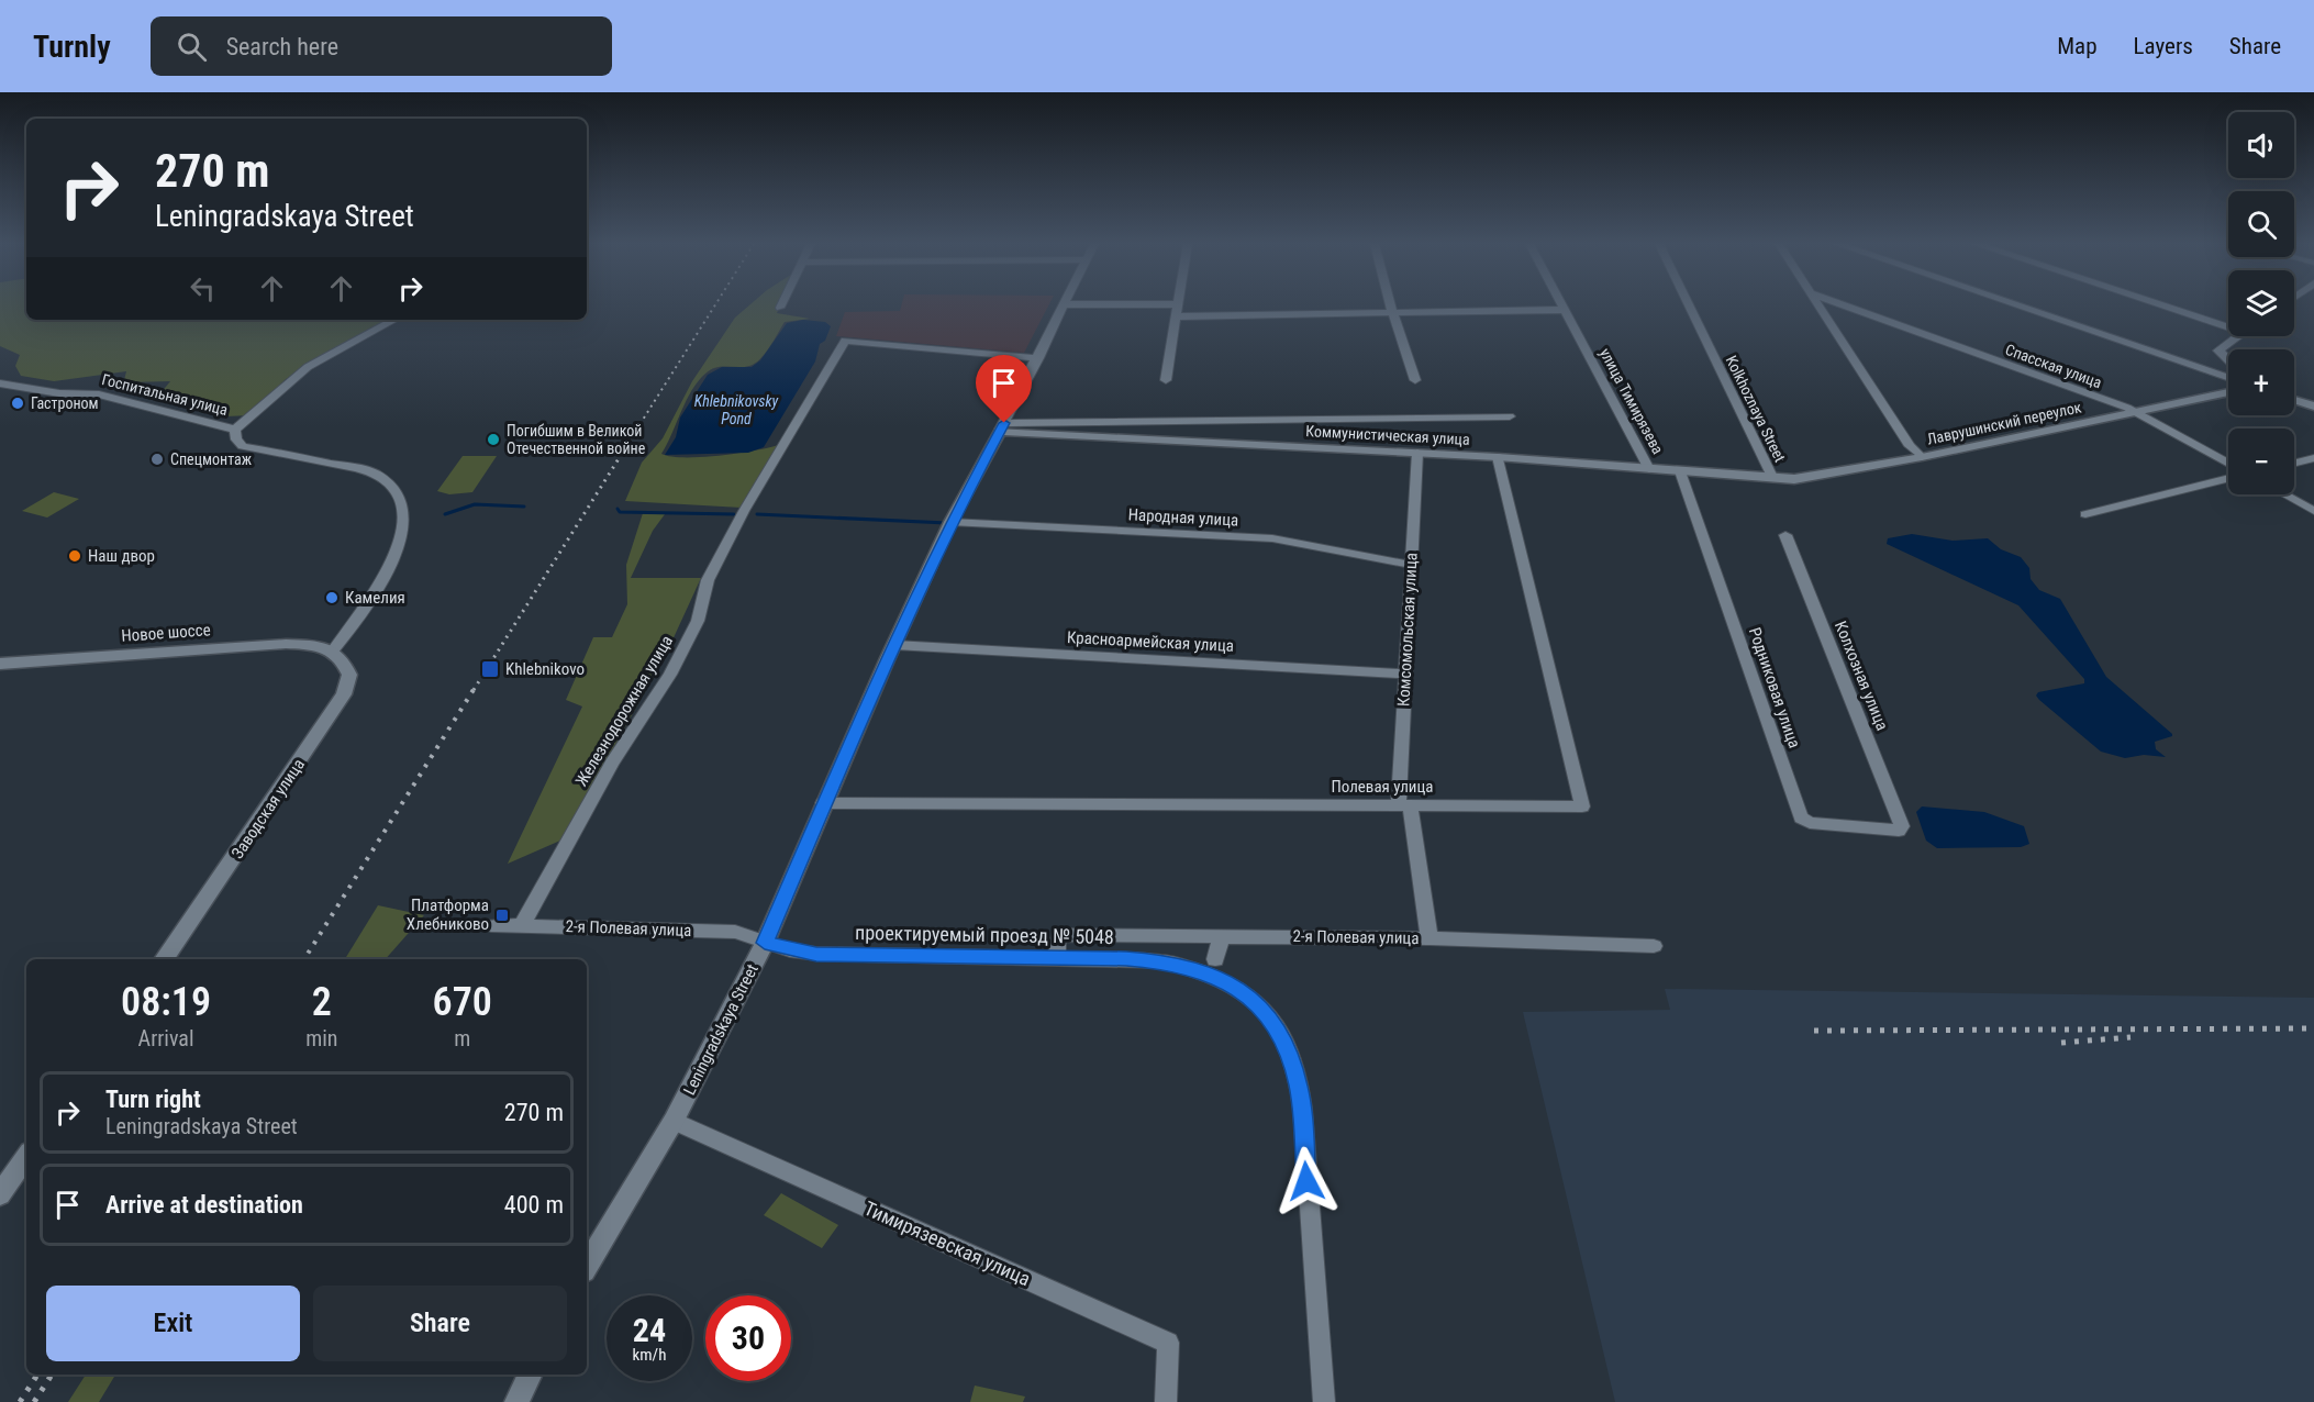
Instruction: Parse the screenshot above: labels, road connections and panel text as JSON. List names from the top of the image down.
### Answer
{
  "streets": {
    "street": [
      "Спасская улица",
      "Госпитальная улица",
      "улица Тимирязева",
      "Kolkhoznaya Street",
      "Лаврушинский переулок",
      "Коммунистическая улица",
      "Народная улица",
      "Комсомольская улица",
      "Новое шоссе",
      "Красноармейская улица",
      "Колхозная улица",
      "Родниковая улица",
      "Железнодорожная улица",
      "Полевая улица",
      "Заводская улица",
      "2-я Полевая улица",
      "проектируемый проезд № 5048",
      "Leningradskaya Street",
      "Тимирязевская улица"
    ]
  },
  "crossings": [
    ["Спасская улица", "Лаврушинский переулок"],
    ["Госпитальная улица", "Новое шоссе"],
    ["Госпитальная улица", "Заводская улица"],
    ["улица Тимирязева", "Коммунистическая улица"],
    ["Kolkhoznaya Street", "Лаврушинский переулок"],
    ["Kolkhoznaya Street", "Коммунистическая улица"],
    ["Лаврушинский переулок", "Коммунистическая улица"],
    ["Коммунистическая улица", "Комсомольская улица"],
    ["Коммунистическая улица", "Родниковая улица"],
    ["Коммунистическая улица", "Полевая улица"],
    ["Коммунистическая улица", "Leningradskaya Street"],
    ["Народная улица", "Комсомольская улица"],
    ["Народная улица", "Leningradskaya Street"],
    ["Комсомольская улица", "Красноармейская улица"],
    ["Комсомольская улица", "Полевая улица"],
    ["Комсомольская улица", "2-я Полевая улица"],
    ["Новое шоссе", "Заводская улица"],
    ["Красноармейская улица", "Leningradskaya Street"],
    ["Колхозная улица", "Родниковая улица"],
    ["Железнодорожная улица", "2-я Полевая улица"],
    ["Железнодорожная улица", "Leningradskaya Street"],
    ["Полевая улица", "Leningradskaya Street"],
    ["2-я Полевая улица", "проектируемый проезд № 5048"],
    ["2-я Полевая улица", "Leningradskaya Street"],
    ["проектируемый проезд № 5048", "Leningradskaya Street"],
    ["Leningradskaya Street", "Тимирязевская улица"]
  ],
  "water": ["Khlebnikovsky Pond"],
  "places": {
    "other": [
      "Гастроном",
      "Погибшим в Великой Отечественной войне",
      "Спецмонтаж",
      "Наш двор",
      "Камелия"
    ],
    "transit": ["Khlebnikovo", "Платформа Хлебниково"]
  },
  "page": {
    "header": "Turnly",
    "search": "Search here",
    "nav": ["Map", "Layers", "Share"],
    "map_buttons": ["+", "−"],
    "turn": ["270 m", "Leningradskaya Street"],
    "eta": [
      "08:19",
      "Arrival",
      "2",
      "min",
      "670",
      "m"
    ],
    "list": [
      {
        "name": "Turn right",
        "note": "Leningradskaya Street",
        "value": "270 m"
      },
      {
        "name": "Arrive at destination",
        "value": "400 m"
      }
    ],
    "buttons": ["Exit", "Share"],
    "speed": "24 km/h",
    "limit": "30"
  }
}
